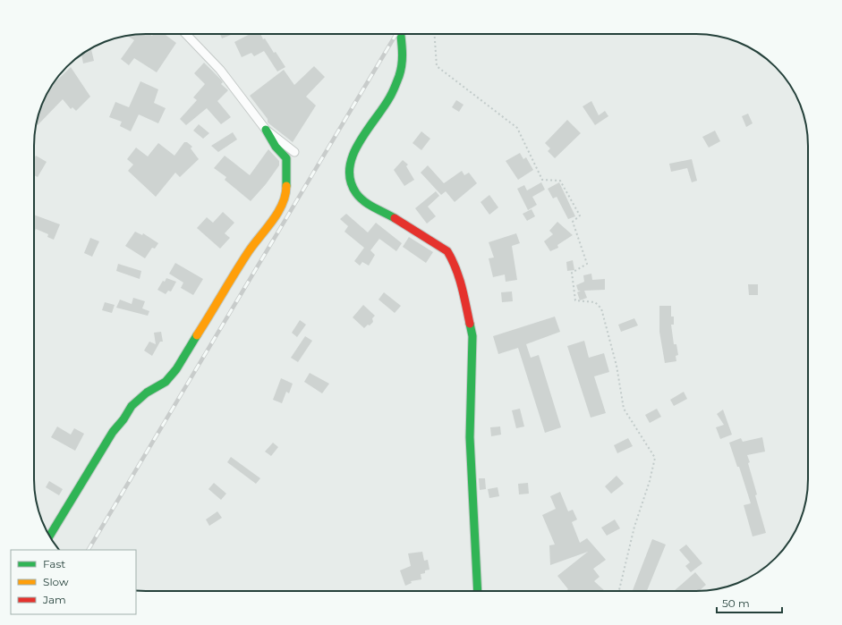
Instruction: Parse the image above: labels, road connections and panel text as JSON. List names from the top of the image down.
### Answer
{
  "legend": ["Fast", "Slow", "Jam"],
  "scale_bar": "50 m"
}
